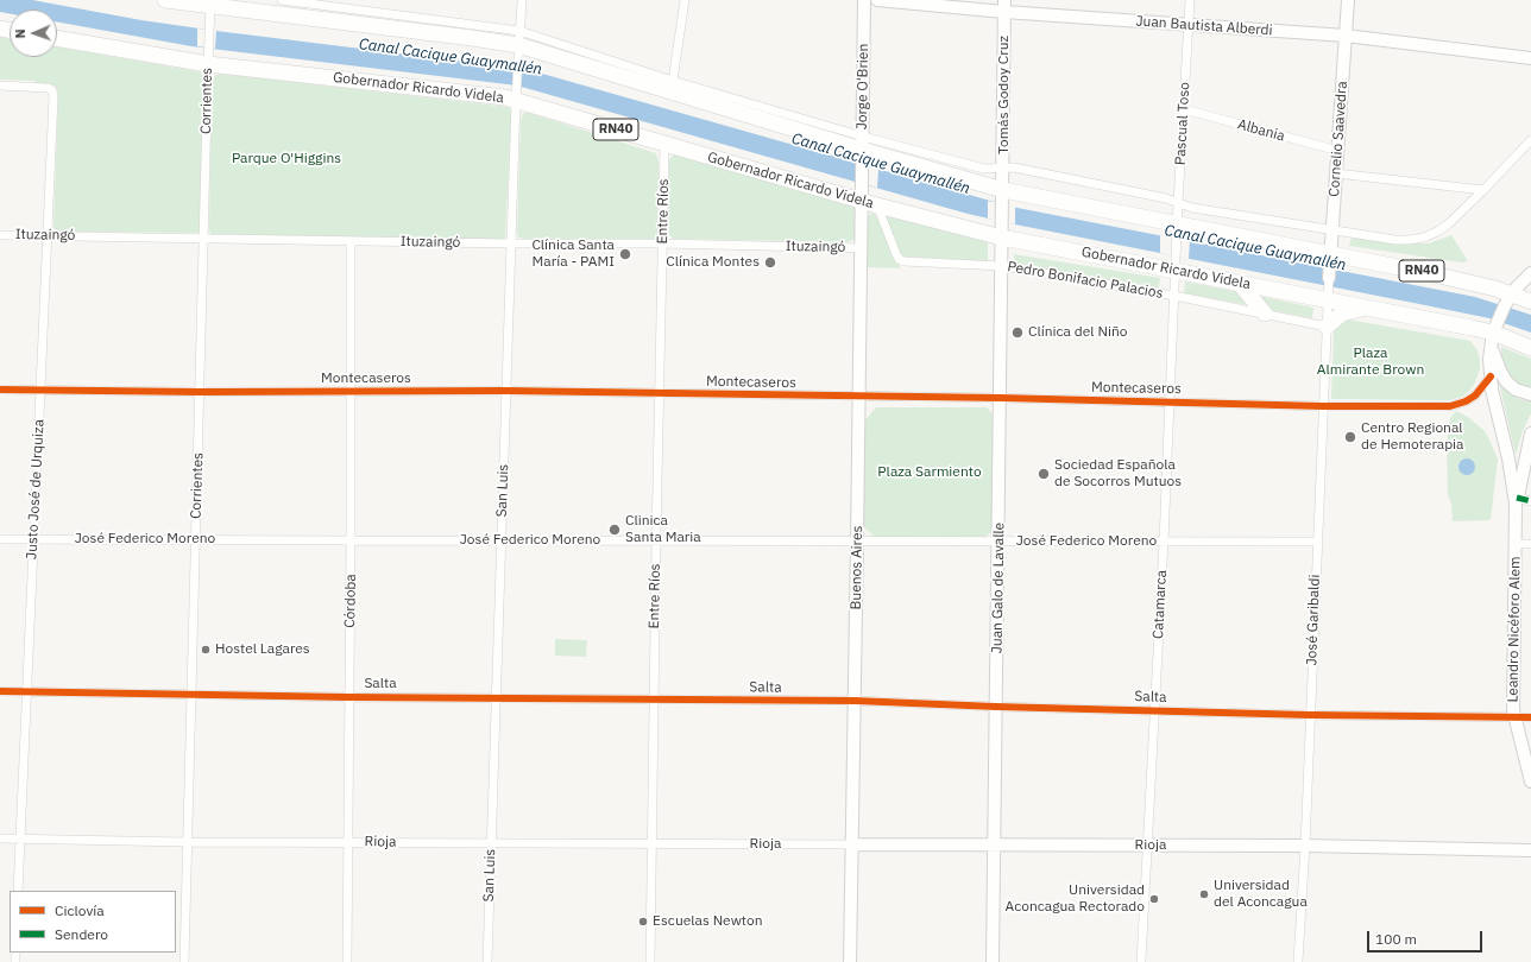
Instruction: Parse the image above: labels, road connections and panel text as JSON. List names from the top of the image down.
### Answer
{
  "streets": {
    "highway": ["Gobernador Ricardo Videla", "RN40"],
    "street": [
      "Juan Bautista Alberdi",
      "Jorge O'Brien",
      "Tomás Godoy Cruz",
      "Corrientes",
      "Pascual Toso",
      "Albania",
      "Cornelio Saavedra",
      "Entre Ríos",
      "Ituzaingó",
      "Pedro Bonifacio Palacios",
      "Montecaseros",
      "Justo José de Urquiza",
      "San Luis",
      "José Federico Moreno",
      "Buenos Aires",
      "Juan Galo de Lavalle",
      "Córdoba",
      "Catamarca",
      "José Garibaldi",
      "Leandro Nicéforo Alem",
      "Salta",
      "Rioja"
    ]
  },
  "crossings": [
    ["Juan Bautista Alberdi", "Tomás Godoy Cruz"],
    ["Juan Bautista Alberdi", "Pascual Toso"],
    ["Juan Bautista Alberdi", "Cornelio Saavedra"],
    ["Jorge O'Brien", "Gobernador Ricardo Videla"],
    ["Jorge O'Brien", "Buenos Aires"],
    ["Gobernador Ricardo Videla", "Tomás Godoy Cruz"],
    ["Gobernador Ricardo Videla", "Corrientes"],
    ["Gobernador Ricardo Videla", "Pascual Toso"],
    ["Gobernador Ricardo Videla", "Cornelio Saavedra"],
    ["Gobernador Ricardo Videla", "Entre Ríos"],
    ["Gobernador Ricardo Videla", "Pedro Bonifacio Palacios"],
    ["Gobernador Ricardo Videla", "San Luis"],
    ["Gobernador Ricardo Videla", "Buenos Aires"],
    ["Gobernador Ricardo Videla", "Juan Galo de Lavalle"],
    ["Gobernador Ricardo Videla", "Catamarca"],
    ["Gobernador Ricardo Videla", "José Garibaldi"],
    ["Gobernador Ricardo Videla", "Leandro Nicéforo Alem"],
    ["Tomás Godoy Cruz", "Juan Galo de Lavalle"],
    ["Corrientes", "Ituzaingó"],
    ["Corrientes", "Montecaseros"],
    ["Corrientes", "José Federico Moreno"],
    ["Corrientes", "Salta"],
    ["Corrientes", "Rioja"],
    ["Pascual Toso", "Albania"],
    ["Pascual Toso", "Catamarca"],
    ["Albania", "Cornelio Saavedra"],
    ["Cornelio Saavedra", "José Garibaldi"],
    ["Entre Ríos", "Ituzaingó"],
    ["Entre Ríos", "Montecaseros"],
    ["Entre Ríos", "José Federico Moreno"],
    ["Entre Ríos", "Salta"],
    ["Entre Ríos", "Rioja"],
    ["Ituzaingó", "Justo José de Urquiza"],
    ["Ituzaingó", "San Luis"],
    ["Ituzaingó", "Buenos Aires"],
    ["Ituzaingó", "Córdoba"],
    ["Pedro Bonifacio Palacios", "Juan Galo de Lavalle"],
    ["Pedro Bonifacio Palacios", "Catamarca"],
    ["Pedro Bonifacio Palacios", "José Garibaldi"],
    ["Montecaseros", "Justo José de Urquiza"],
    ["Montecaseros", "San Luis"],
    ["Montecaseros", "Buenos Aires"],
    ["Montecaseros", "Juan Galo de Lavalle"],
    ["Montecaseros", "Córdoba"],
    ["Montecaseros", "Catamarca"],
    ["Montecaseros", "José Garibaldi"],
    ["Montecaseros", "Leandro Nicéforo Alem"],
    ["Justo José de Urquiza", "José Federico Moreno"],
    ["Justo José de Urquiza", "Salta"],
    ["Justo José de Urquiza", "Rioja"],
    ["San Luis", "José Federico Moreno"],
    ["San Luis", "Salta"],
    ["San Luis", "Rioja"],
    ["José Federico Moreno", "Buenos Aires"],
    ["José Federico Moreno", "Juan Galo de Lavalle"],
    ["José Federico Moreno", "Córdoba"],
    ["José Federico Moreno", "Catamarca"],
    ["José Federico Moreno", "José Garibaldi"],
    ["Buenos Aires", "Salta"],
    ["Buenos Aires", "Rioja"],
    ["Juan Galo de Lavalle", "Salta"],
    ["Juan Galo de Lavalle", "Rioja"],
    ["Córdoba", "Salta"],
    ["Córdoba", "Rioja"],
    ["Catamarca", "Salta"],
    ["Catamarca", "Rioja"],
    ["José Garibaldi", "Salta"],
    ["José Garibaldi", "Rioja"],
    ["Leandro Nicéforo Alem", "Salta"]
  ],
  "water": ["Canal Cacique Guaymallén"],
  "parks": ["Parque O'Higgins", "Plaza Almirante Brown", "Plaza Sarmiento"],
  "places": [
    "Clínica Santa María - PAMI",
    "Clínica Montes",
    "Clínica del Niño",
    "Centro Regional de Hemoterapia",
    "Sociedad Española de Socorros Mutuos",
    "Clinica Santa Maria",
    "Hostel Lagares",
    "Universidad del Aconcagua",
    "Universidad Aconcagua Rectorado",
    "Escuelas Newton"
  ],
  "legend": ["Ciclovía", "Sendero"],
  "scale_bar": "100 m",
  "north": "left"
}
